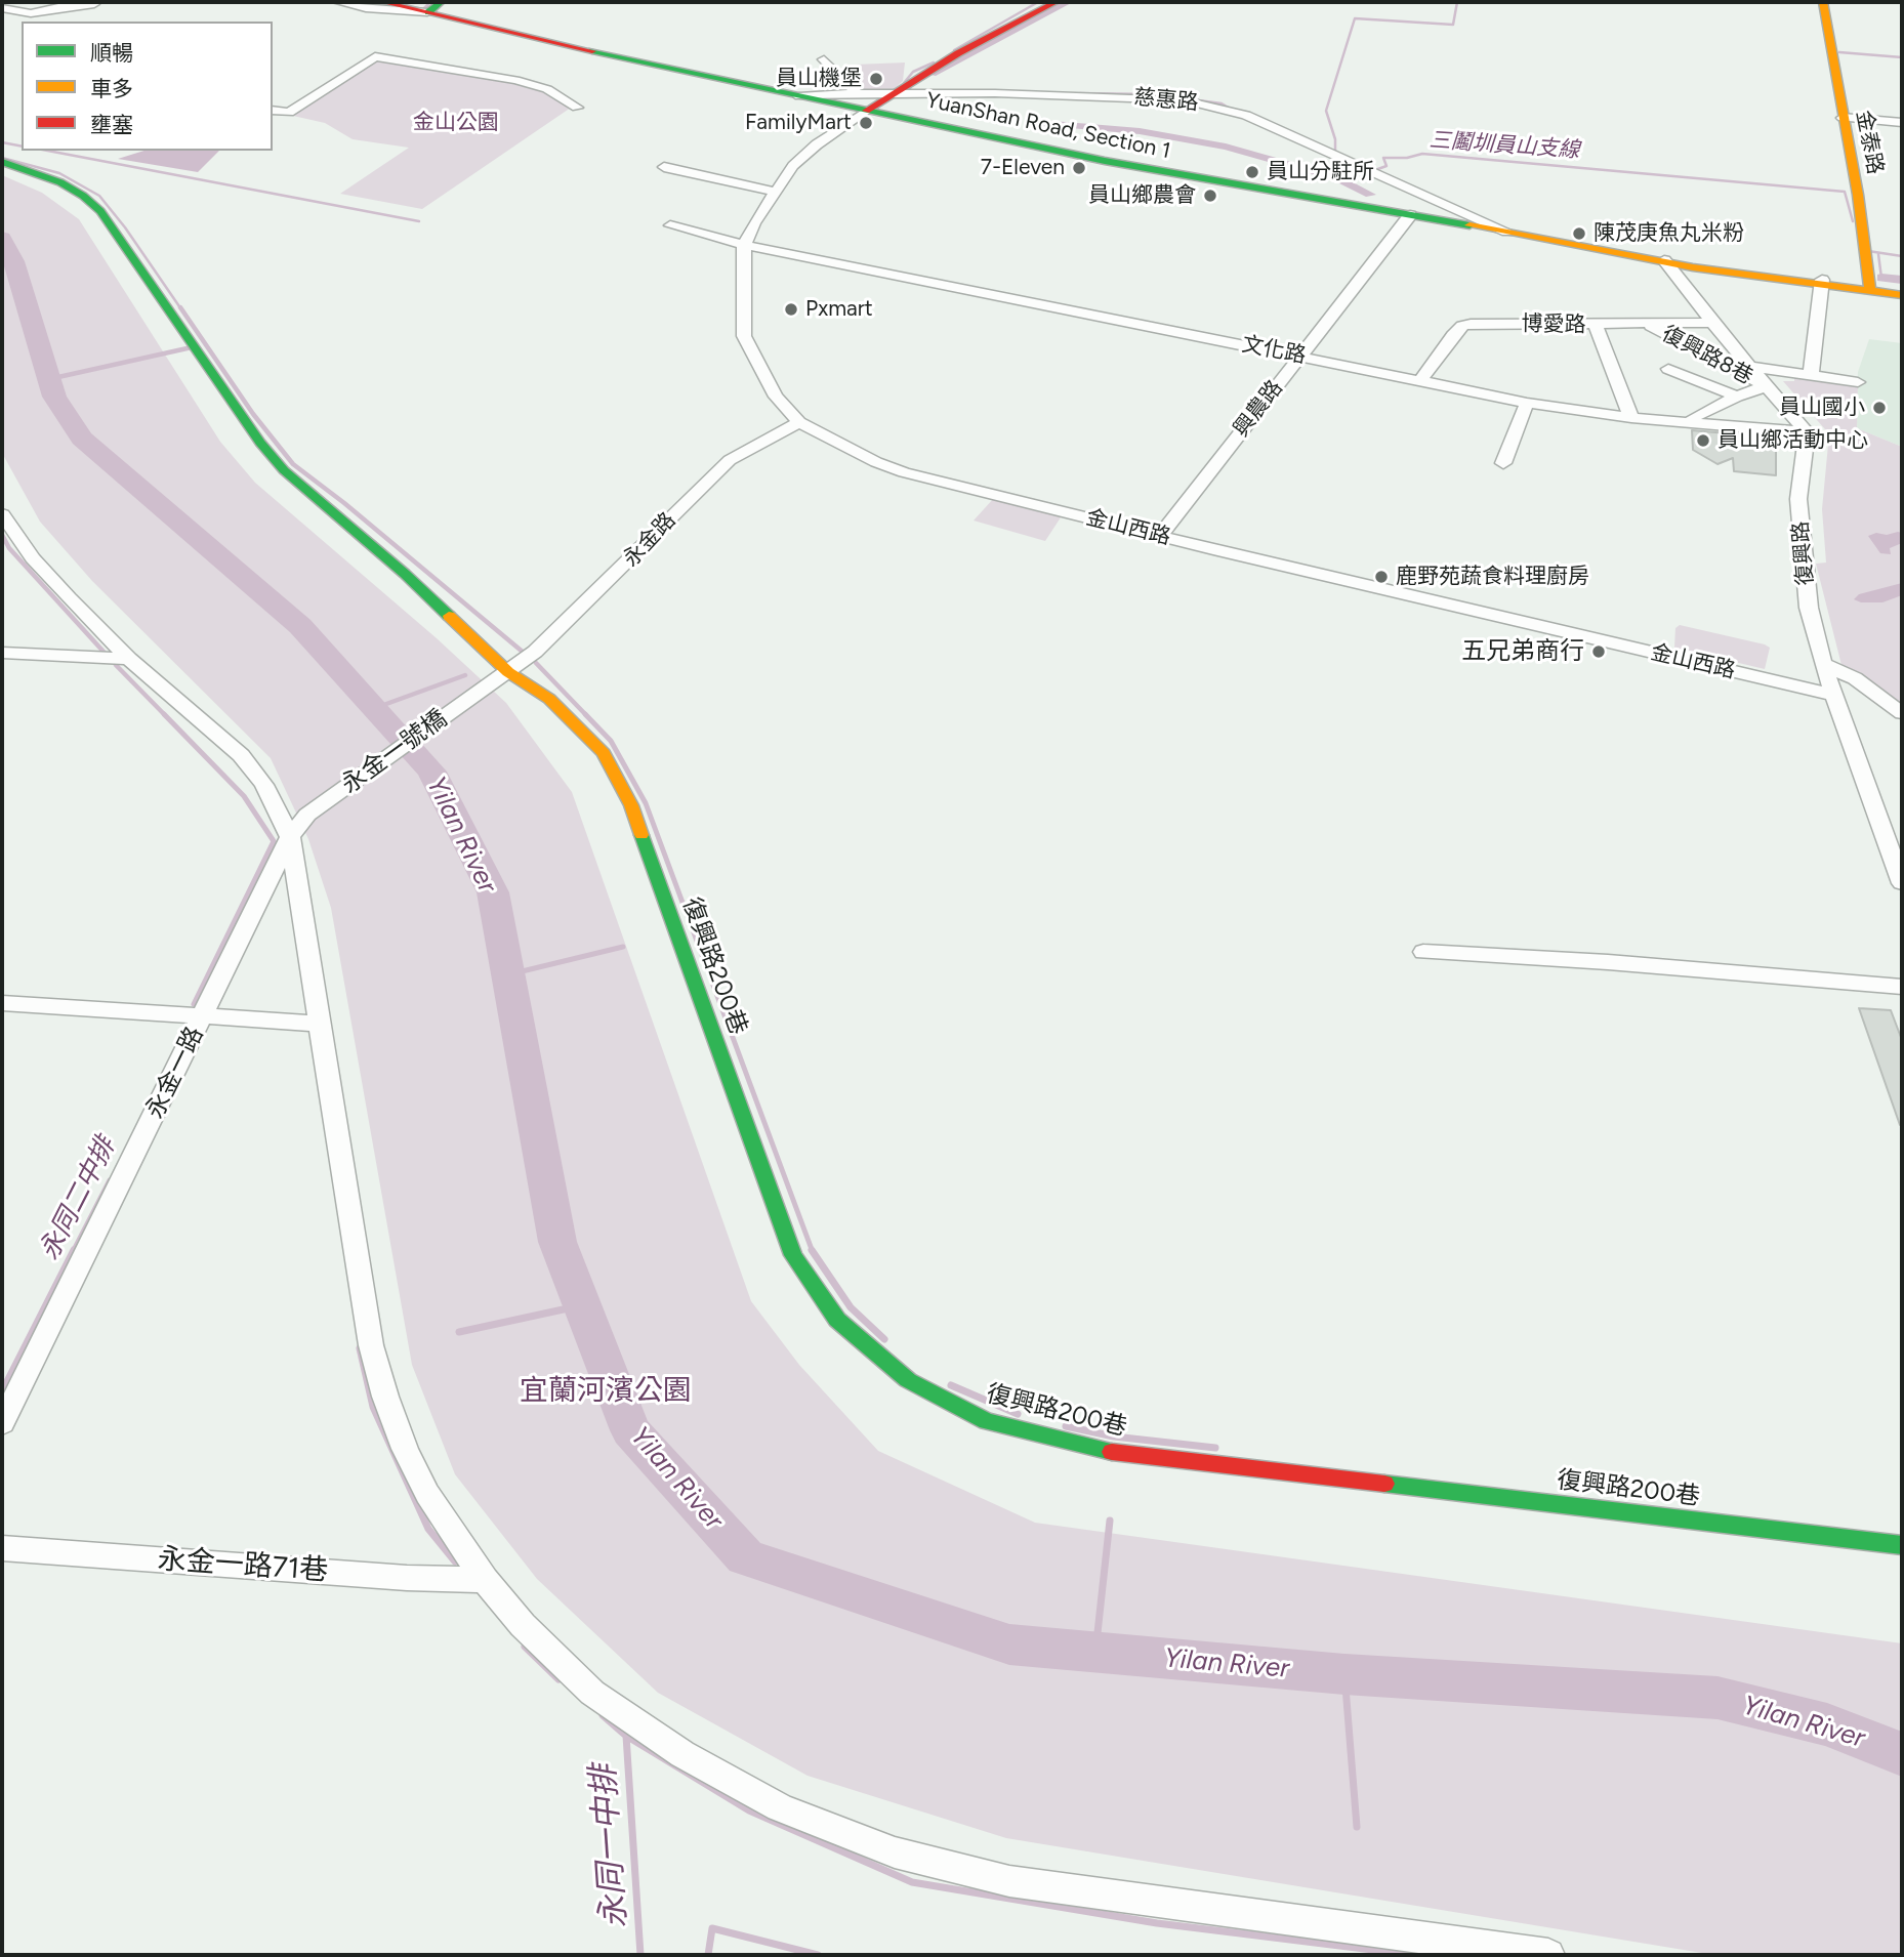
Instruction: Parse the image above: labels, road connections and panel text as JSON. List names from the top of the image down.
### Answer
{
  "streets": {
    "street": [
      "慈惠路",
      "YuanShan Road, Section 1",
      "金泰路",
      "博愛路",
      "文化路",
      "復興路8巷",
      "興農路",
      "金山西路",
      "永金路",
      "復興路",
      "永金一號橋",
      "復興路200巷",
      "永金一路",
      "永金一路71巷"
    ]
  },
  "crossings": [
    ["慈惠路", "YuanShan Road, Section 1"],
    ["YuanShan Road, Section 1", "金泰路"],
    ["YuanShan Road, Section 1", "興農路"],
    ["YuanShan Road, Section 1", "金山西路"],
    ["博愛路", "文化路"],
    ["博愛路", "復興路8巷"],
    ["文化路", "興農路"],
    ["文化路", "金山西路"],
    ["文化路", "復興路"],
    ["興農路", "金山西路"],
    ["金山西路", "永金路"],
    ["金山西路", "復興路"],
    ["永金路", "永金一號橋"],
    ["永金路", "復興路200巷"],
    ["永金一號橋", "永金一路"]
  ],
  "water": [
    "三鬮圳員山支線",
    "Yilan River",
    "永同二中排",
    "永同一中排"
  ],
  "parks": ["金山公園", "宜蘭河濱公園"],
  "places": [
    "員山機堡",
    "FamilyMart",
    "7-Eleven",
    "員山分駐所",
    "員山鄉農會",
    "陳茂庚魚丸米粉",
    "Pxmart",
    "員山國小",
    "員山鄉活動中心",
    "鹿野苑蔬食料理廚房",
    "五兄弟商行"
  ],
  "legend": ["順暢", "車多", "壅塞"]
}
